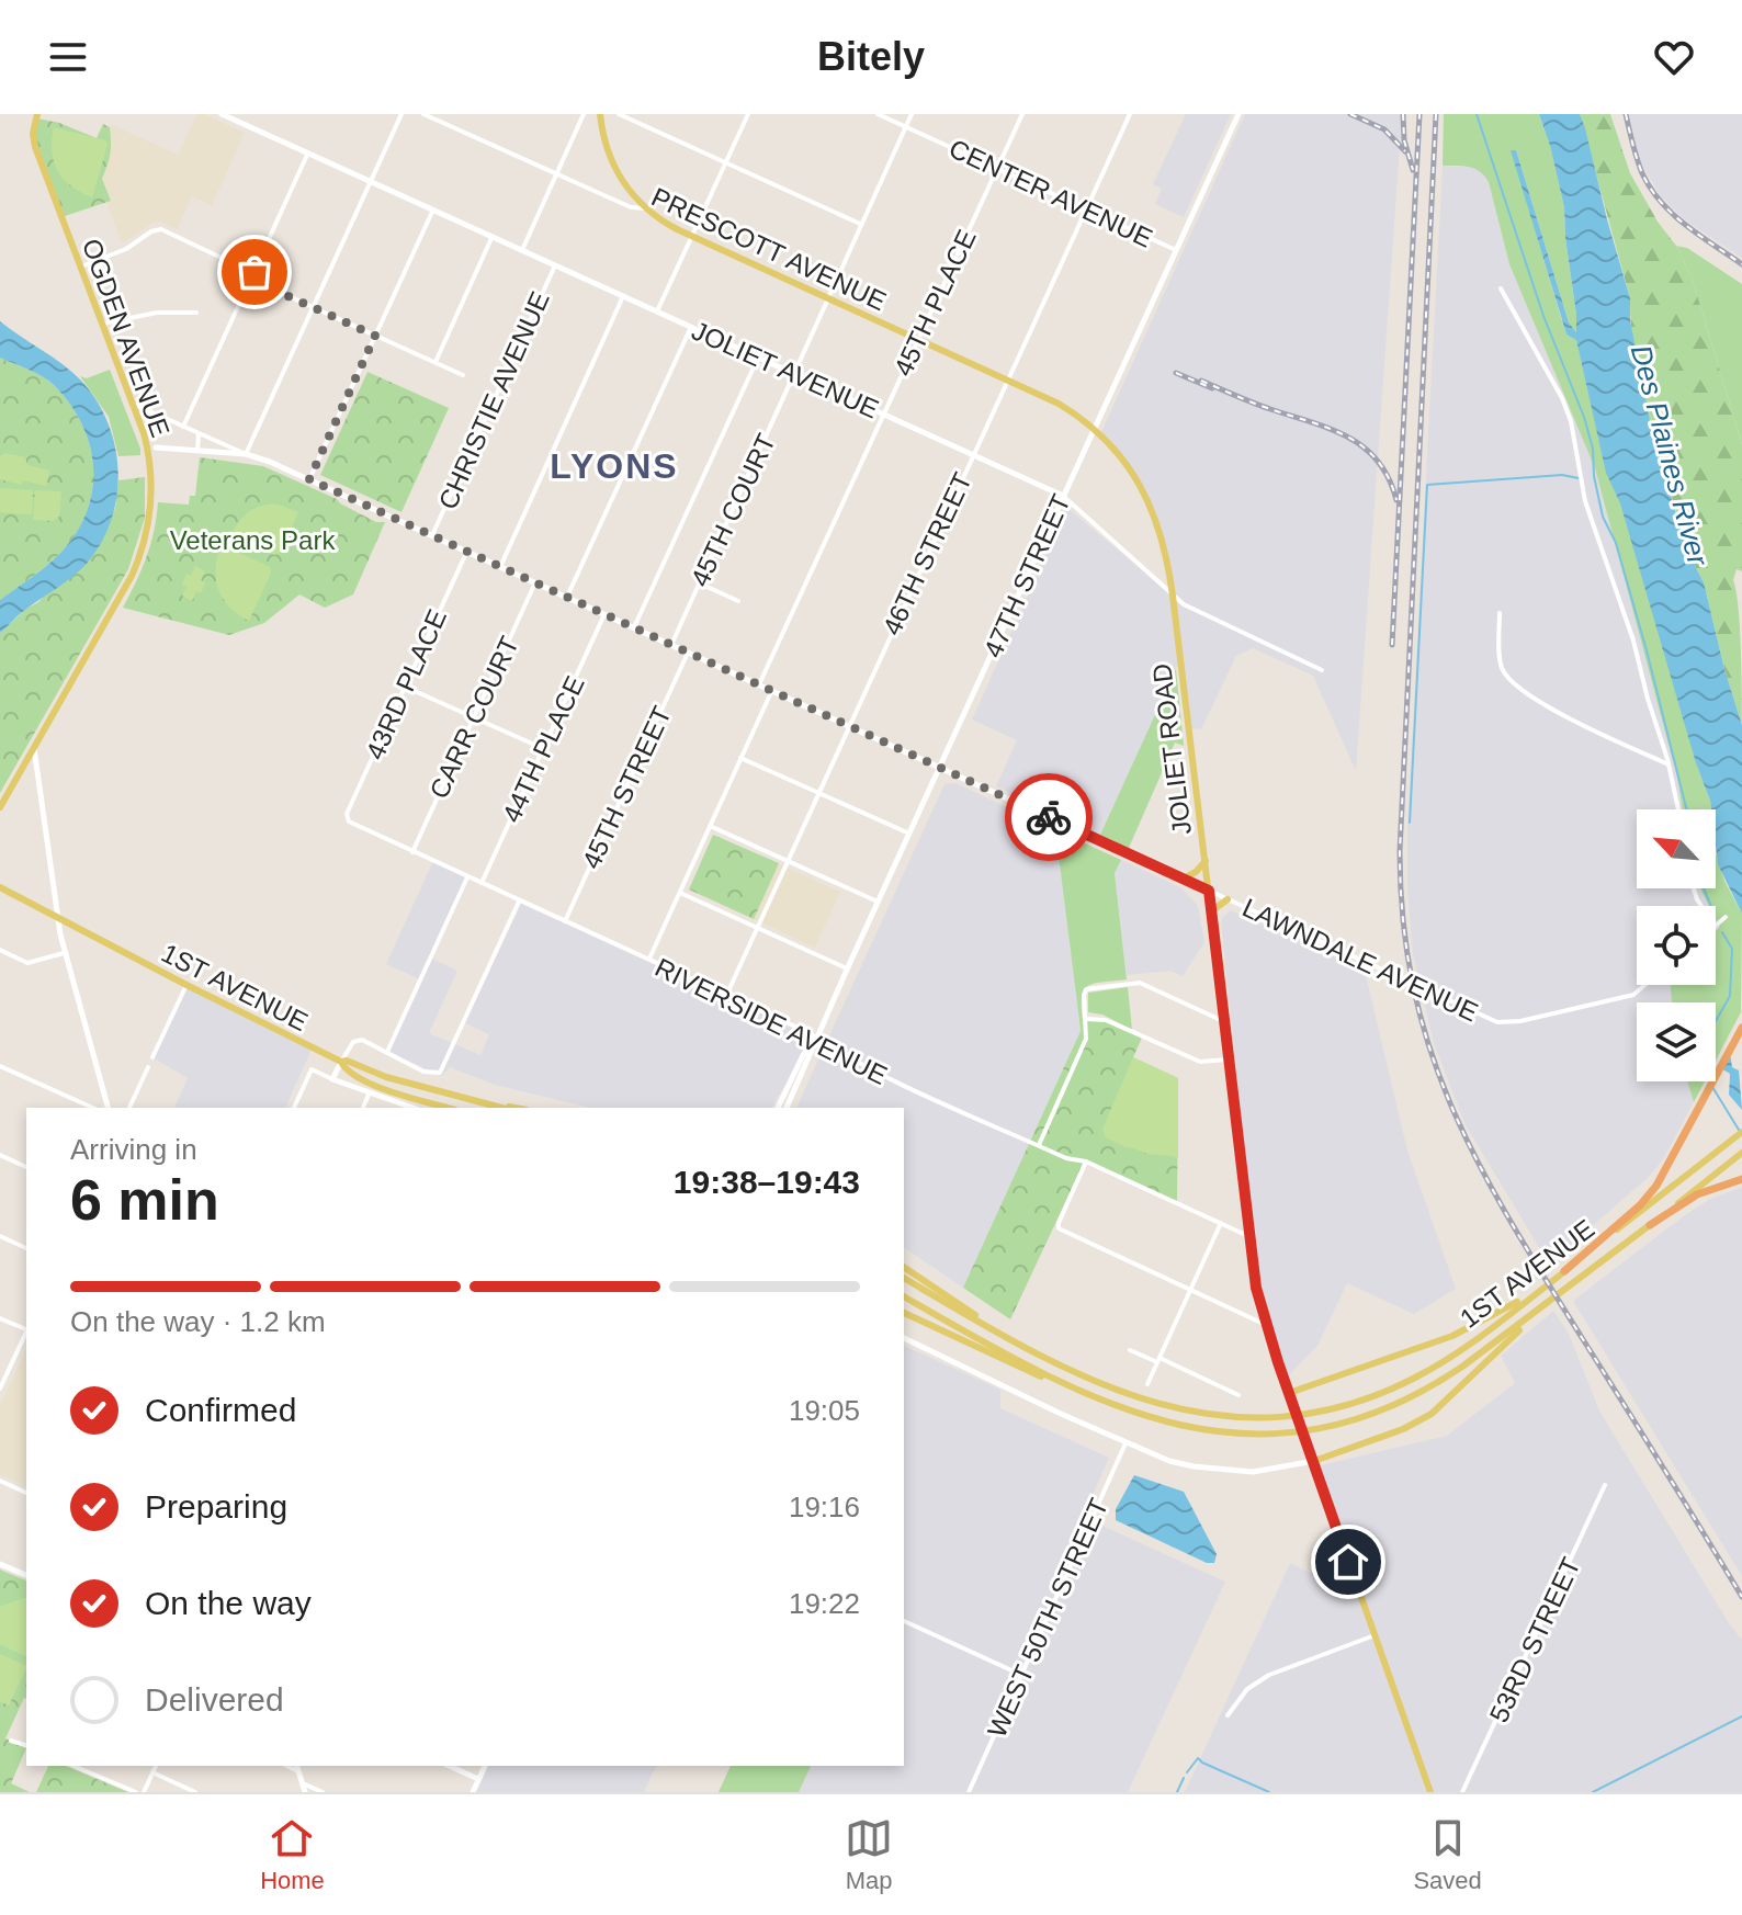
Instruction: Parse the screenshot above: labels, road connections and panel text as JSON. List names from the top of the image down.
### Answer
{
  "streets": {
    "main road": [
      "PRESCOTT AVENUE",
      "OGDEN AVENUE",
      "JOLIET ROAD",
      "1ST AVENUE"
    ],
    "street": [
      "CENTER AVENUE",
      "45TH PLACE",
      "JOLIET AVENUE",
      "CHRISTIE AVENUE",
      "45TH COURT",
      "46TH STREET",
      "47TH STREET",
      "43RD PLACE",
      "CARR COURT",
      "44TH PLACE",
      "45TH STREET",
      "LAWNDALE AVENUE",
      "RIVERSIDE AVENUE",
      "WEST 50TH STREET",
      "53RD STREET"
    ]
  },
  "crossings": [
    ["CENTER AVENUE", "45TH PLACE"],
    ["CENTER AVENUE", "46TH STREET"],
    ["CENTER AVENUE", "47TH STREET"],
    ["PRESCOTT AVENUE", "45TH PLACE"],
    ["PRESCOTT AVENUE", "46TH STREET"],
    ["PRESCOTT AVENUE", "47TH STREET"],
    ["PRESCOTT AVENUE", "JOLIET ROAD"],
    ["45TH PLACE", "JOLIET AVENUE"],
    ["45TH PLACE", "LAWNDALE AVENUE"],
    ["OGDEN AVENUE", "LAWNDALE AVENUE"],
    ["JOLIET AVENUE", "CHRISTIE AVENUE"],
    ["JOLIET AVENUE", "45TH COURT"],
    ["JOLIET AVENUE", "46TH STREET"],
    ["JOLIET AVENUE", "47TH STREET"],
    ["JOLIET AVENUE", "JOLIET ROAD"],
    ["CHRISTIE AVENUE", "LAWNDALE AVENUE"],
    ["45TH COURT", "LAWNDALE AVENUE"],
    ["46TH STREET", "LAWNDALE AVENUE"],
    ["46TH STREET", "RIVERSIDE AVENUE"],
    ["47TH STREET", "JOLIET ROAD"],
    ["47TH STREET", "LAWNDALE AVENUE"],
    ["47TH STREET", "RIVERSIDE AVENUE"],
    ["43RD PLACE", "LAWNDALE AVENUE"],
    ["43RD PLACE", "RIVERSIDE AVENUE"],
    ["CARR COURT", "LAWNDALE AVENUE"],
    ["CARR COURT", "RIVERSIDE AVENUE"],
    ["44TH PLACE", "LAWNDALE AVENUE"],
    ["44TH PLACE", "RIVERSIDE AVENUE"],
    ["JOLIET ROAD", "LAWNDALE AVENUE"],
    ["JOLIET ROAD", "RIVERSIDE AVENUE"],
    ["45TH STREET", "LAWNDALE AVENUE"],
    ["45TH STREET", "RIVERSIDE AVENUE"]
  ],
  "districts": ["LYONS"],
  "water": ["Des Plaines River"],
  "parks": ["Veterans Park"],
  "north": "top left",
  "page": {
    "header": "Bitely",
    "heading": ["6 min", "Arriving in", "19:38–19:43"],
    "bar": "On the way · 1.2 km",
    "list": [
      ["Confirmed", "19:05"],
      ["Preparing", "19:16"],
      ["On the way", "19:22"],
      "Delivered"
    ],
    "tabs": ["Home", "Map", "Saved"]
  }
}
